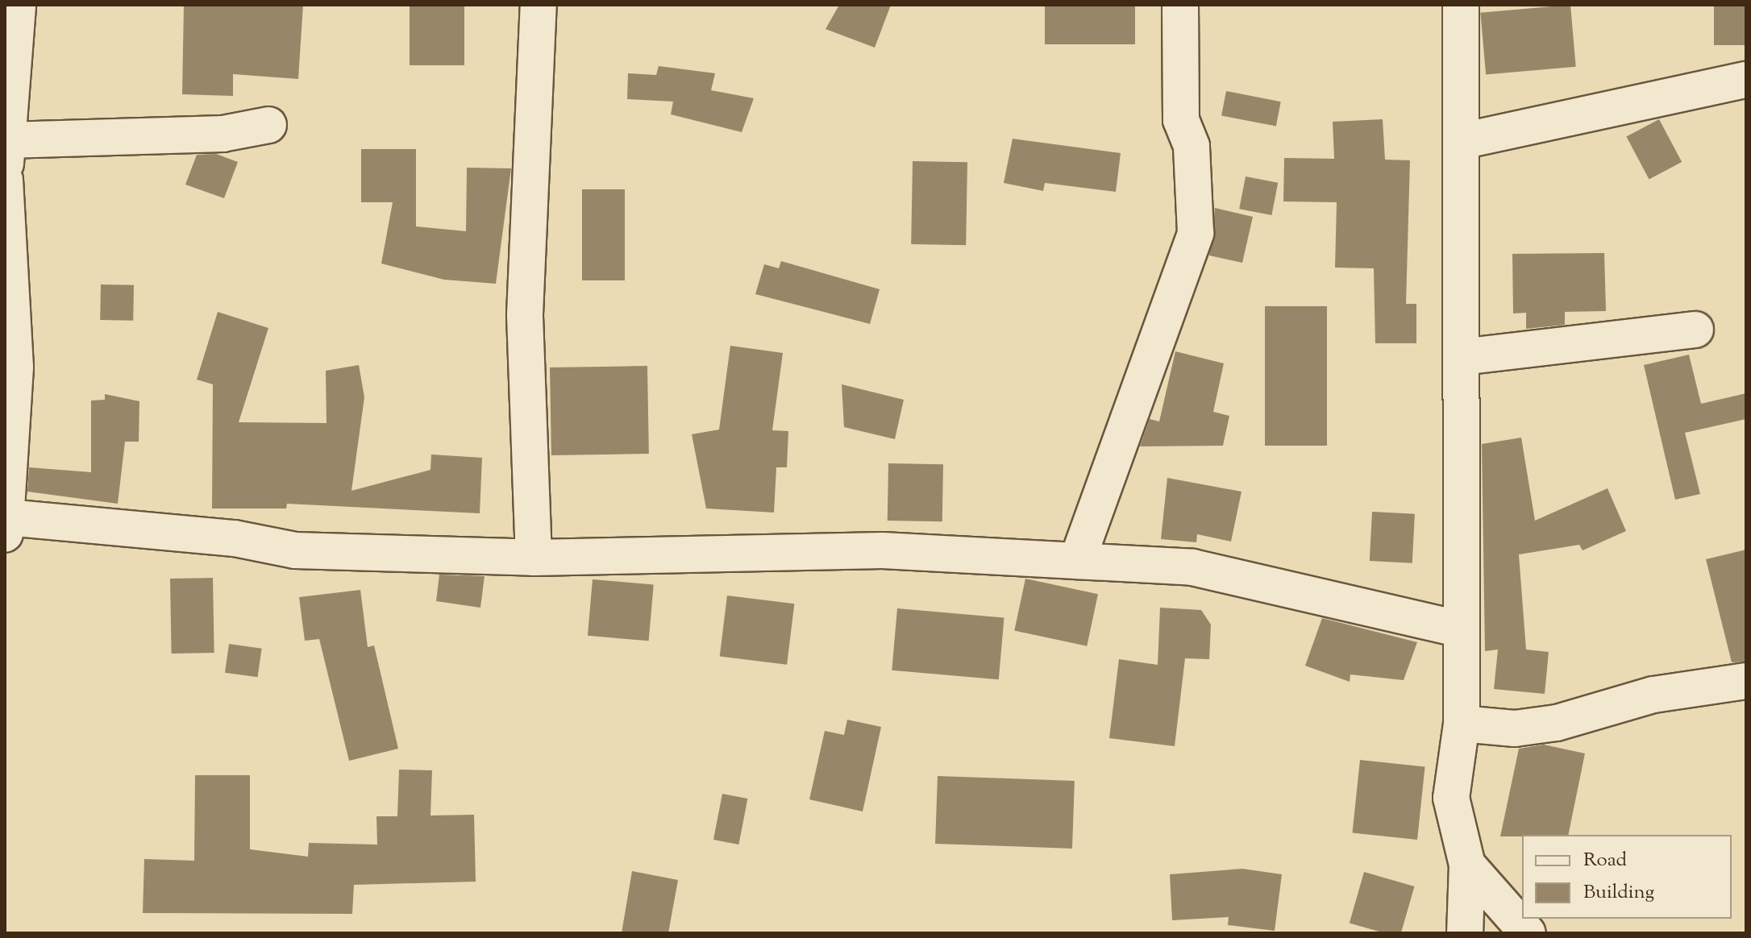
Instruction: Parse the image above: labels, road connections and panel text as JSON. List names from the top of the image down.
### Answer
{
  "legend": ["Road", "Building"]
}
